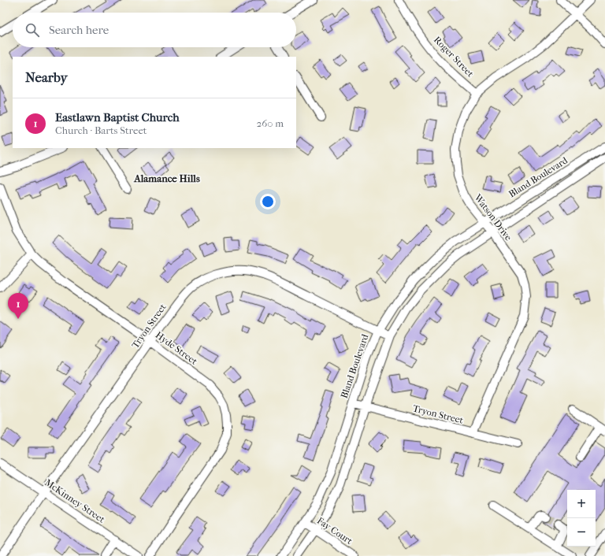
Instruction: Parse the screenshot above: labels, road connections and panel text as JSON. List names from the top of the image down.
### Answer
{
  "streets": {
    "street": [
      "Roger Street",
      "Bland Boulevard",
      "Watson Drive",
      "Tryon Street",
      "Hyde Street",
      "McKinney Street",
      "Fay Court"
    ]
  },
  "crossings": [
    ["Roger Street", "Watson Drive"],
    ["Bland Boulevard", "Watson Drive"],
    ["Bland Boulevard", "Tryon Street"],
    ["Bland Boulevard", "Fay Court"],
    ["Watson Drive", "Tryon Street"],
    ["Tryon Street", "Hyde Street"],
    ["Tryon Street", "McKinney Street"]
  ],
  "districts": ["Alamance Hills"],
  "page": {
    "search": "Search here",
    "heading": "Nearby",
    "list": [
      {
        "mark": "1",
        "name": "Eastlawn Baptist Church",
        "note": "Church · Barts Street",
        "value": "260 m"
      }
    ],
    "pins": "1",
    "map_buttons": ["+", "−"]
  }
}
